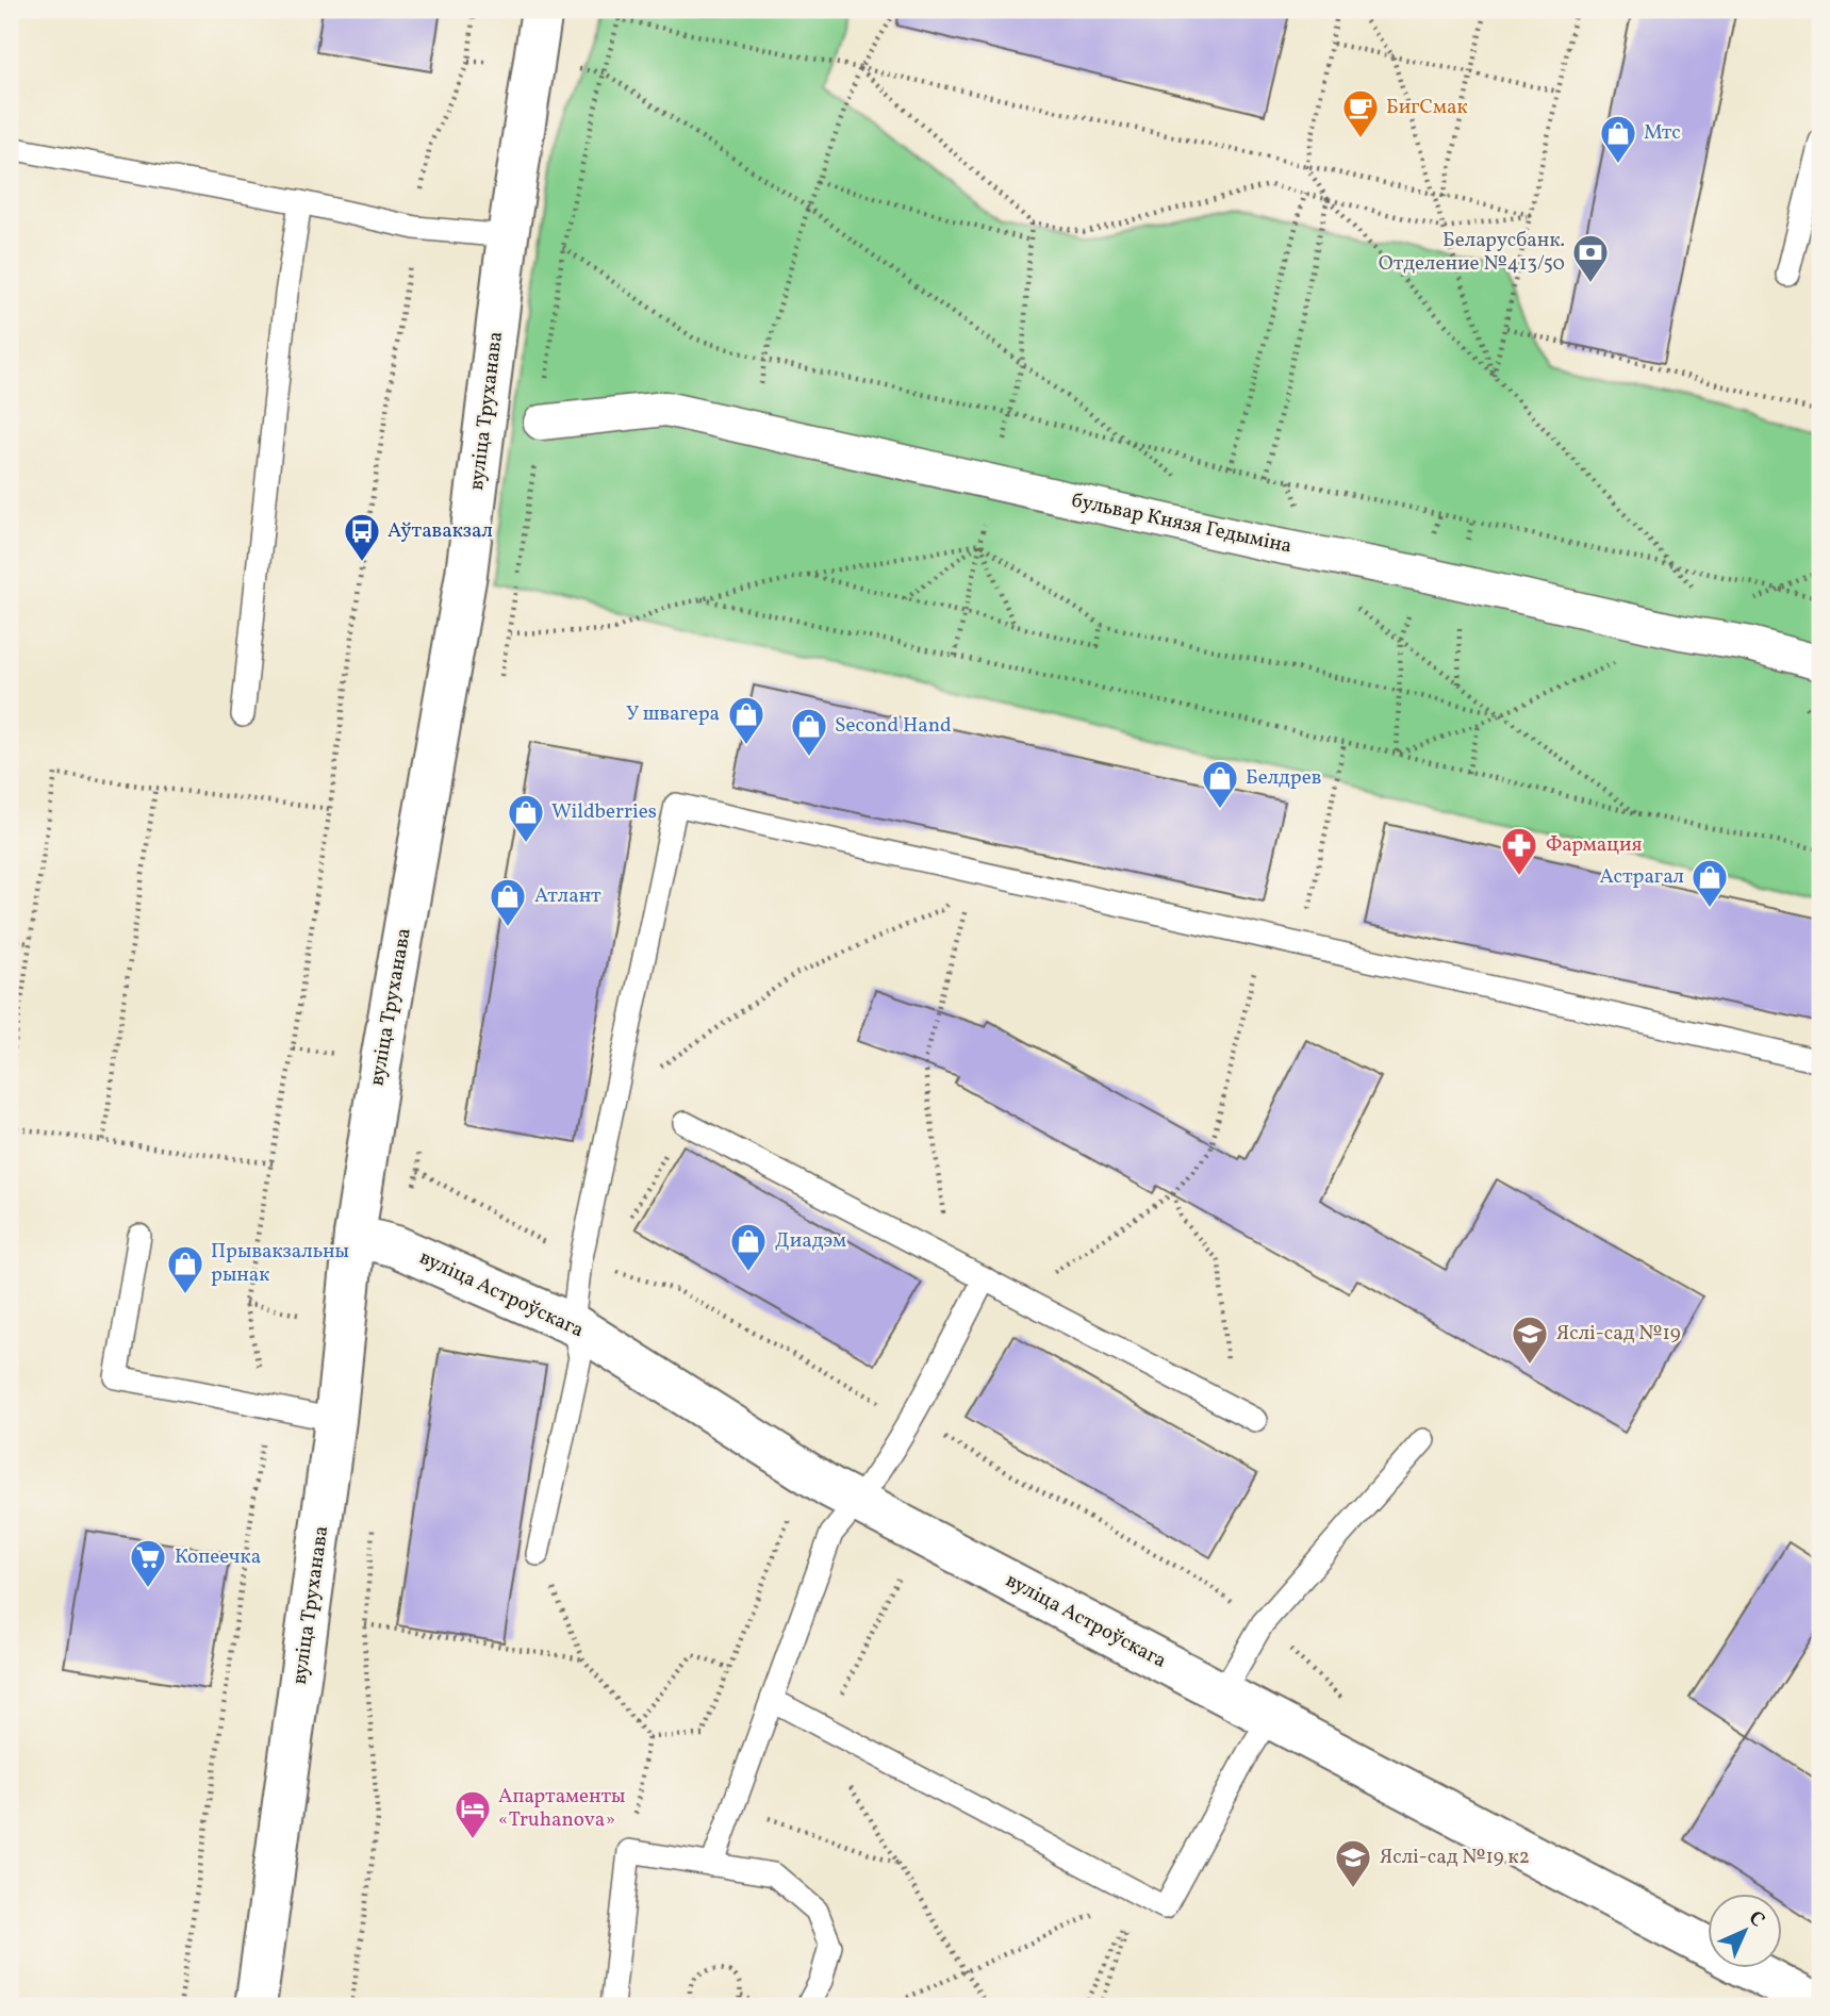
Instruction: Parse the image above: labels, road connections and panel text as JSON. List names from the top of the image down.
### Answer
{
  "streets": {
    "main road": ["вуліца Труханава", "вуліца Астроўскага"],
    "street": ["бульвар Князя Гедыміна"]
  },
  "crossings": [
    ["вуліца Труханава", "вуліца Астроўскага"]
  ],
  "places": {
    "cafe": ["БигСмак"],
    "shop": [
      "Мтс",
      "У швагера",
      "Second Hand",
      "Белдрев",
      "Wildberries",
      "Астрагал",
      "Атлант",
      "Диадэм",
      "Прывакзальны рынак"
    ],
    "bank": ["Беларусбанк. Отделение №413/50"],
    "bus stop": ["Аўтавакзал"],
    "pharmacy": ["Фармация"],
    "school or university": ["Яслі-сад №19", "Яслі-сад №19 к2"],
    "supermarket": ["Копеечка"],
    "hotel": ["Апартаменты «Truhanova»"]
  },
  "north": "top right"
}
